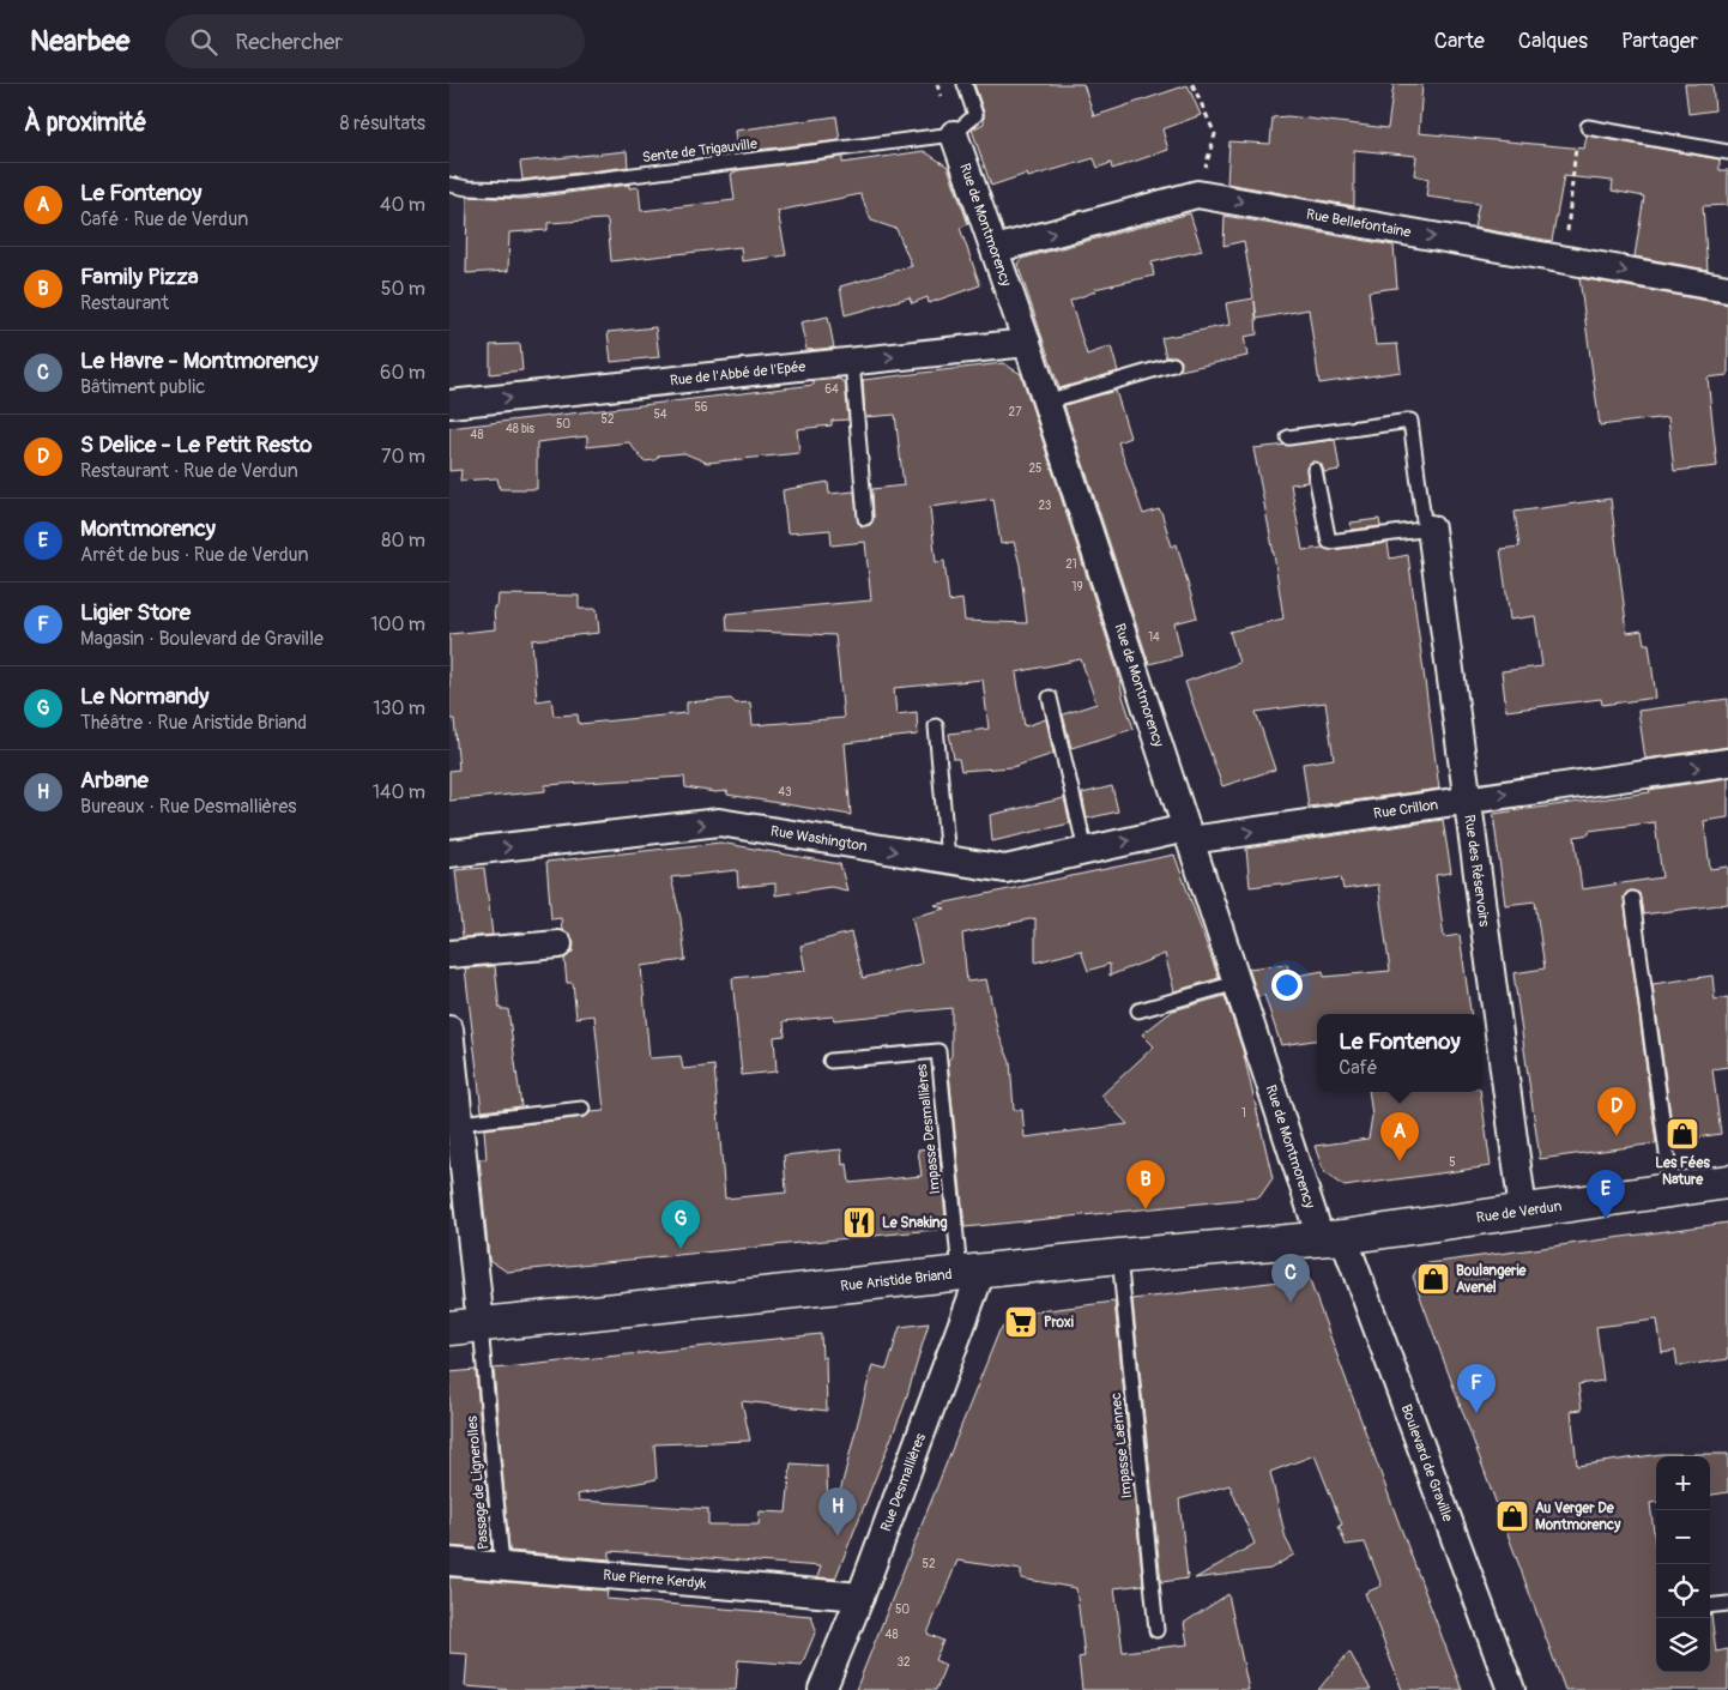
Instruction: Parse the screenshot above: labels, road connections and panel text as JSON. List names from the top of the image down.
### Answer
{
  "streets": {
    "main road": ["Rue de Verdun", "Rue Aristide Briand"],
    "street": [
      "Rue Bellefontaine",
      "Rue de Montmorency",
      "Rue de l'Abbé de l'Epée",
      "Rue Crillon",
      "Rue Washington",
      "Rue des Réservoirs",
      "Boulevard de Graville",
      "Rue Desmallières",
      "Rue Pierre Kerdyk"
    ],
    "lane": [
      "Sente de Trigauville",
      "Impasse Desmallières",
      "Impasse Laënnec",
      "Passage de Lignerolles"
    ]
  },
  "crossings": [
    ["Sente de Trigauville", "Rue de Montmorency"],
    ["Rue Bellefontaine", "Rue de Montmorency"],
    ["Rue de Montmorency", "Rue de l'Abbé de l'Epée"],
    ["Rue de Montmorency", "Rue Crillon"],
    ["Rue de Montmorency", "Rue Washington"],
    ["Rue de Montmorency", "Rue de Verdun"],
    ["Rue de Montmorency", "Rue Aristide Briand"],
    ["Rue de Montmorency", "Boulevard de Graville"],
    ["Rue Crillon", "Rue Washington"],
    ["Rue Crillon", "Rue des Réservoirs"],
    ["Rue des Réservoirs", "Rue de Verdun"],
    ["Impasse Desmallières", "Rue Aristide Briand"],
    ["Impasse Desmallières", "Rue Desmallières"],
    ["Rue de Verdun", "Rue Aristide Briand"],
    ["Rue de Verdun", "Boulevard de Graville"],
    ["Rue Aristide Briand", "Impasse Laënnec"],
    ["Rue Aristide Briand", "Boulevard de Graville"],
    ["Rue Aristide Briand", "Rue Desmallières"],
    ["Rue Aristide Briand", "Passage de Lignerolles"],
    ["Rue Desmallières", "Rue Pierre Kerdyk"],
    ["Passage de Lignerolles", "Rue Pierre Kerdyk"]
  ],
  "one_way": [
    "Rue Bellefontaine",
    "Rue de l'Abbé de l'Epée",
    "Rue Crillon",
    "Rue Washington"
  ],
  "places": {
    "shop": ["Les Fées Nature", "Boulangerie Avenel", "Au Verger De Montmorency"],
    "restaurant": ["Le Snaking"],
    "supermarket": ["Proxi"]
  },
  "house_numbers": [
    "64",
    "56",
    "27",
    "54",
    "52",
    "50",
    "48 bis",
    "48",
    "25",
    "23",
    "21",
    "19",
    "14",
    "43",
    "1",
    "5",
    "52",
    "50",
    "48",
    "32"
  ],
  "page": {
    "header": "Nearbee",
    "search": "Rechercher",
    "nav": ["Carte", "Calques", "Partager"],
    "heading": ["À proximité", "8 résultats"],
    "list": [
      {
        "mark": "A",
        "name": "Le Fontenoy",
        "note": "Café · Rue de Verdun",
        "value": "40 m"
      },
      {
        "mark": "B",
        "name": "Family Pizza",
        "note": "Restaurant",
        "value": "50 m"
      },
      {
        "mark": "C",
        "name": "Le Havre - Montmorency",
        "note": "Bâtiment public",
        "value": "60 m"
      },
      {
        "mark": "D",
        "name": "S Delice - Le Petit Resto",
        "note": "Restaurant · Rue de Verdun",
        "value": "70 m"
      },
      {
        "mark": "E",
        "name": "Montmorency",
        "note": "Arrêt de bus · Rue de Verdun",
        "value": "80 m"
      },
      {
        "mark": "F",
        "name": "Ligier Store",
        "note": "Magasin · Boulevard de Graville",
        "value": "100 m"
      },
      {
        "mark": "G",
        "name": "Le Normandy",
        "note": "Théâtre · Rue Aristide Briand",
        "value": "130 m"
      },
      {
        "mark": "H",
        "name": "Arbane",
        "note": "Bureaux · Rue Desmallières",
        "value": "140 m"
      }
    ],
    "popup": ["Le Fontenoy", "Café"],
    "pins": [
      "D",
      "A",
      "B",
      "E",
      "G",
      "C",
      "F",
      "H"
    ],
    "map_buttons": ["+", "−"]
  }
}
